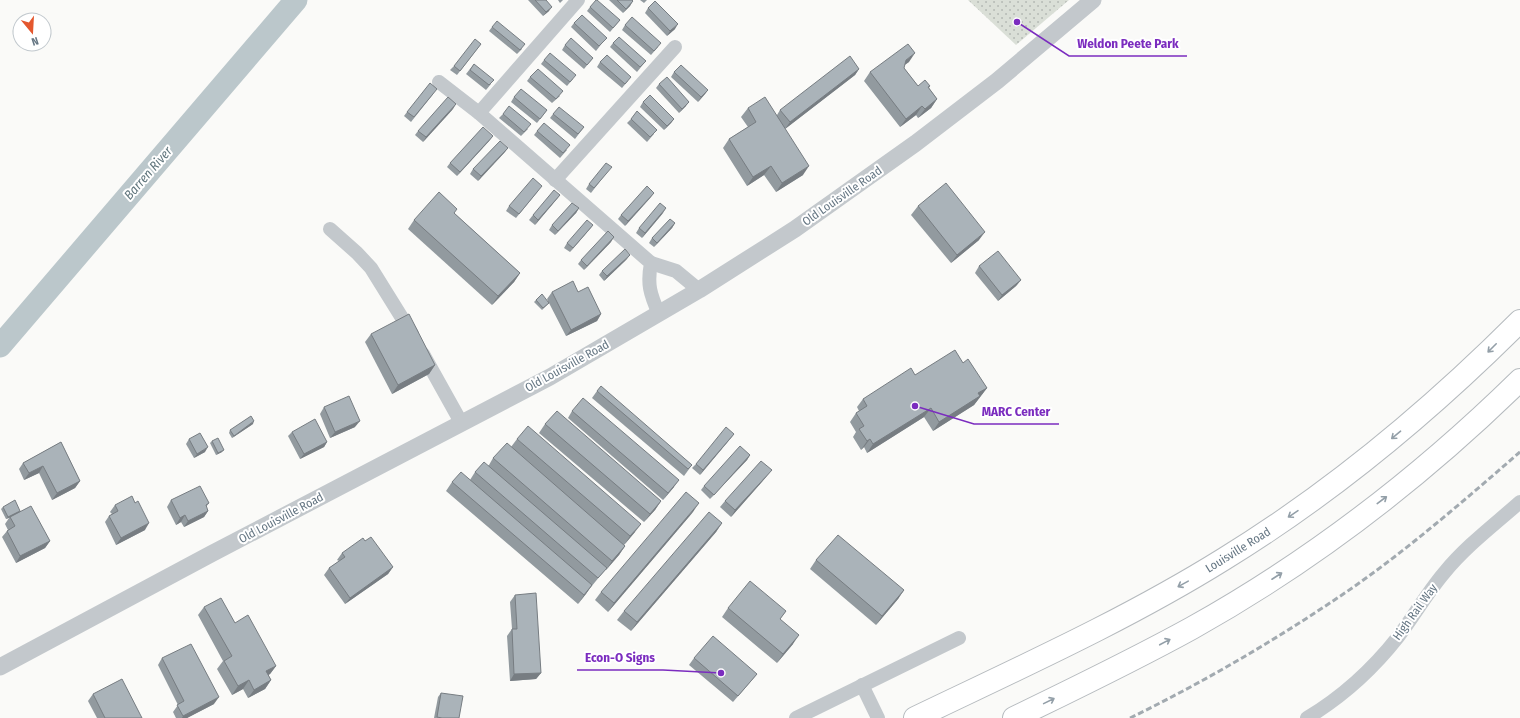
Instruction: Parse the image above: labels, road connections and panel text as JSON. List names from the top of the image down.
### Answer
{
  "streets": {
    "main road": ["Louisville Road"],
    "street": ["Old Louisville Road", "High Rail Way"]
  },
  "water": ["Barren River"],
  "places": ["Weldon Peete Park", "MARC Center", "Econ-O Signs"],
  "north": "bottom"
}
